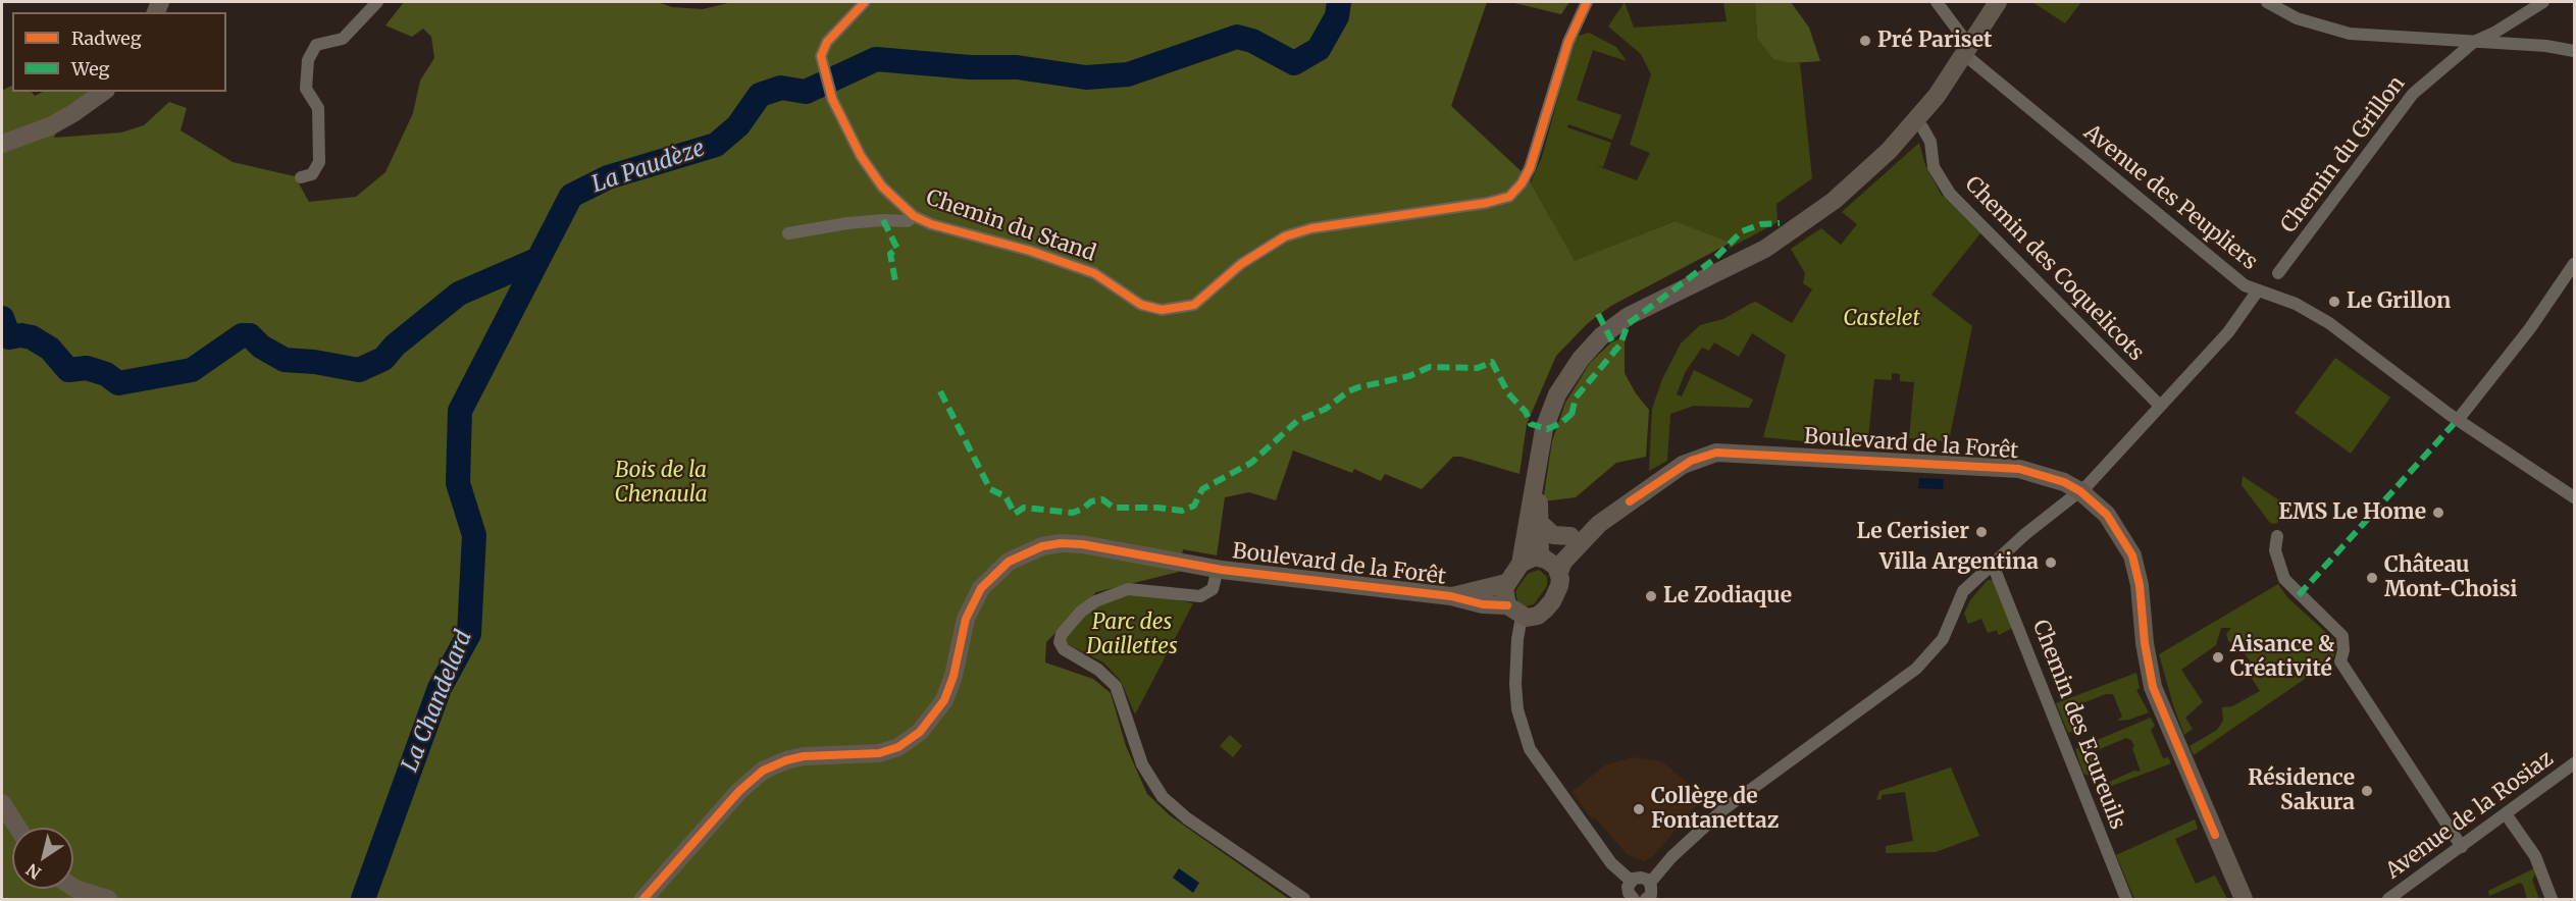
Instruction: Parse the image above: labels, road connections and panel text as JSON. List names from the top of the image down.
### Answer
{
  "streets": {
    "street": [
      "Chemin du Grillon",
      "Avenue des Peupliers",
      "Chemin du Stand",
      "Chemin des Coquelicots",
      "Boulevard de la Forêt",
      "Chemin des Ecureuils",
      "Avenue de la Rosiaz"
    ]
  },
  "water": ["La Paudèze", "La Chandelard"],
  "parks": ["Castelet", "Bois de la Chenaula", "Parc des Daillettes"],
  "places": [
    "Pré Pariset",
    "Le Grillon",
    "EMS Le Home",
    "Le Cerisier",
    "Villa Argentina",
    "Château Mont-Choisi",
    "Le Zodiaque",
    "Aisance & Créativité",
    "Résidence Sakura",
    "Collège de Fontanettaz"
  ],
  "legend": ["Radweg", "Weg"],
  "north": "bottom left"
}
